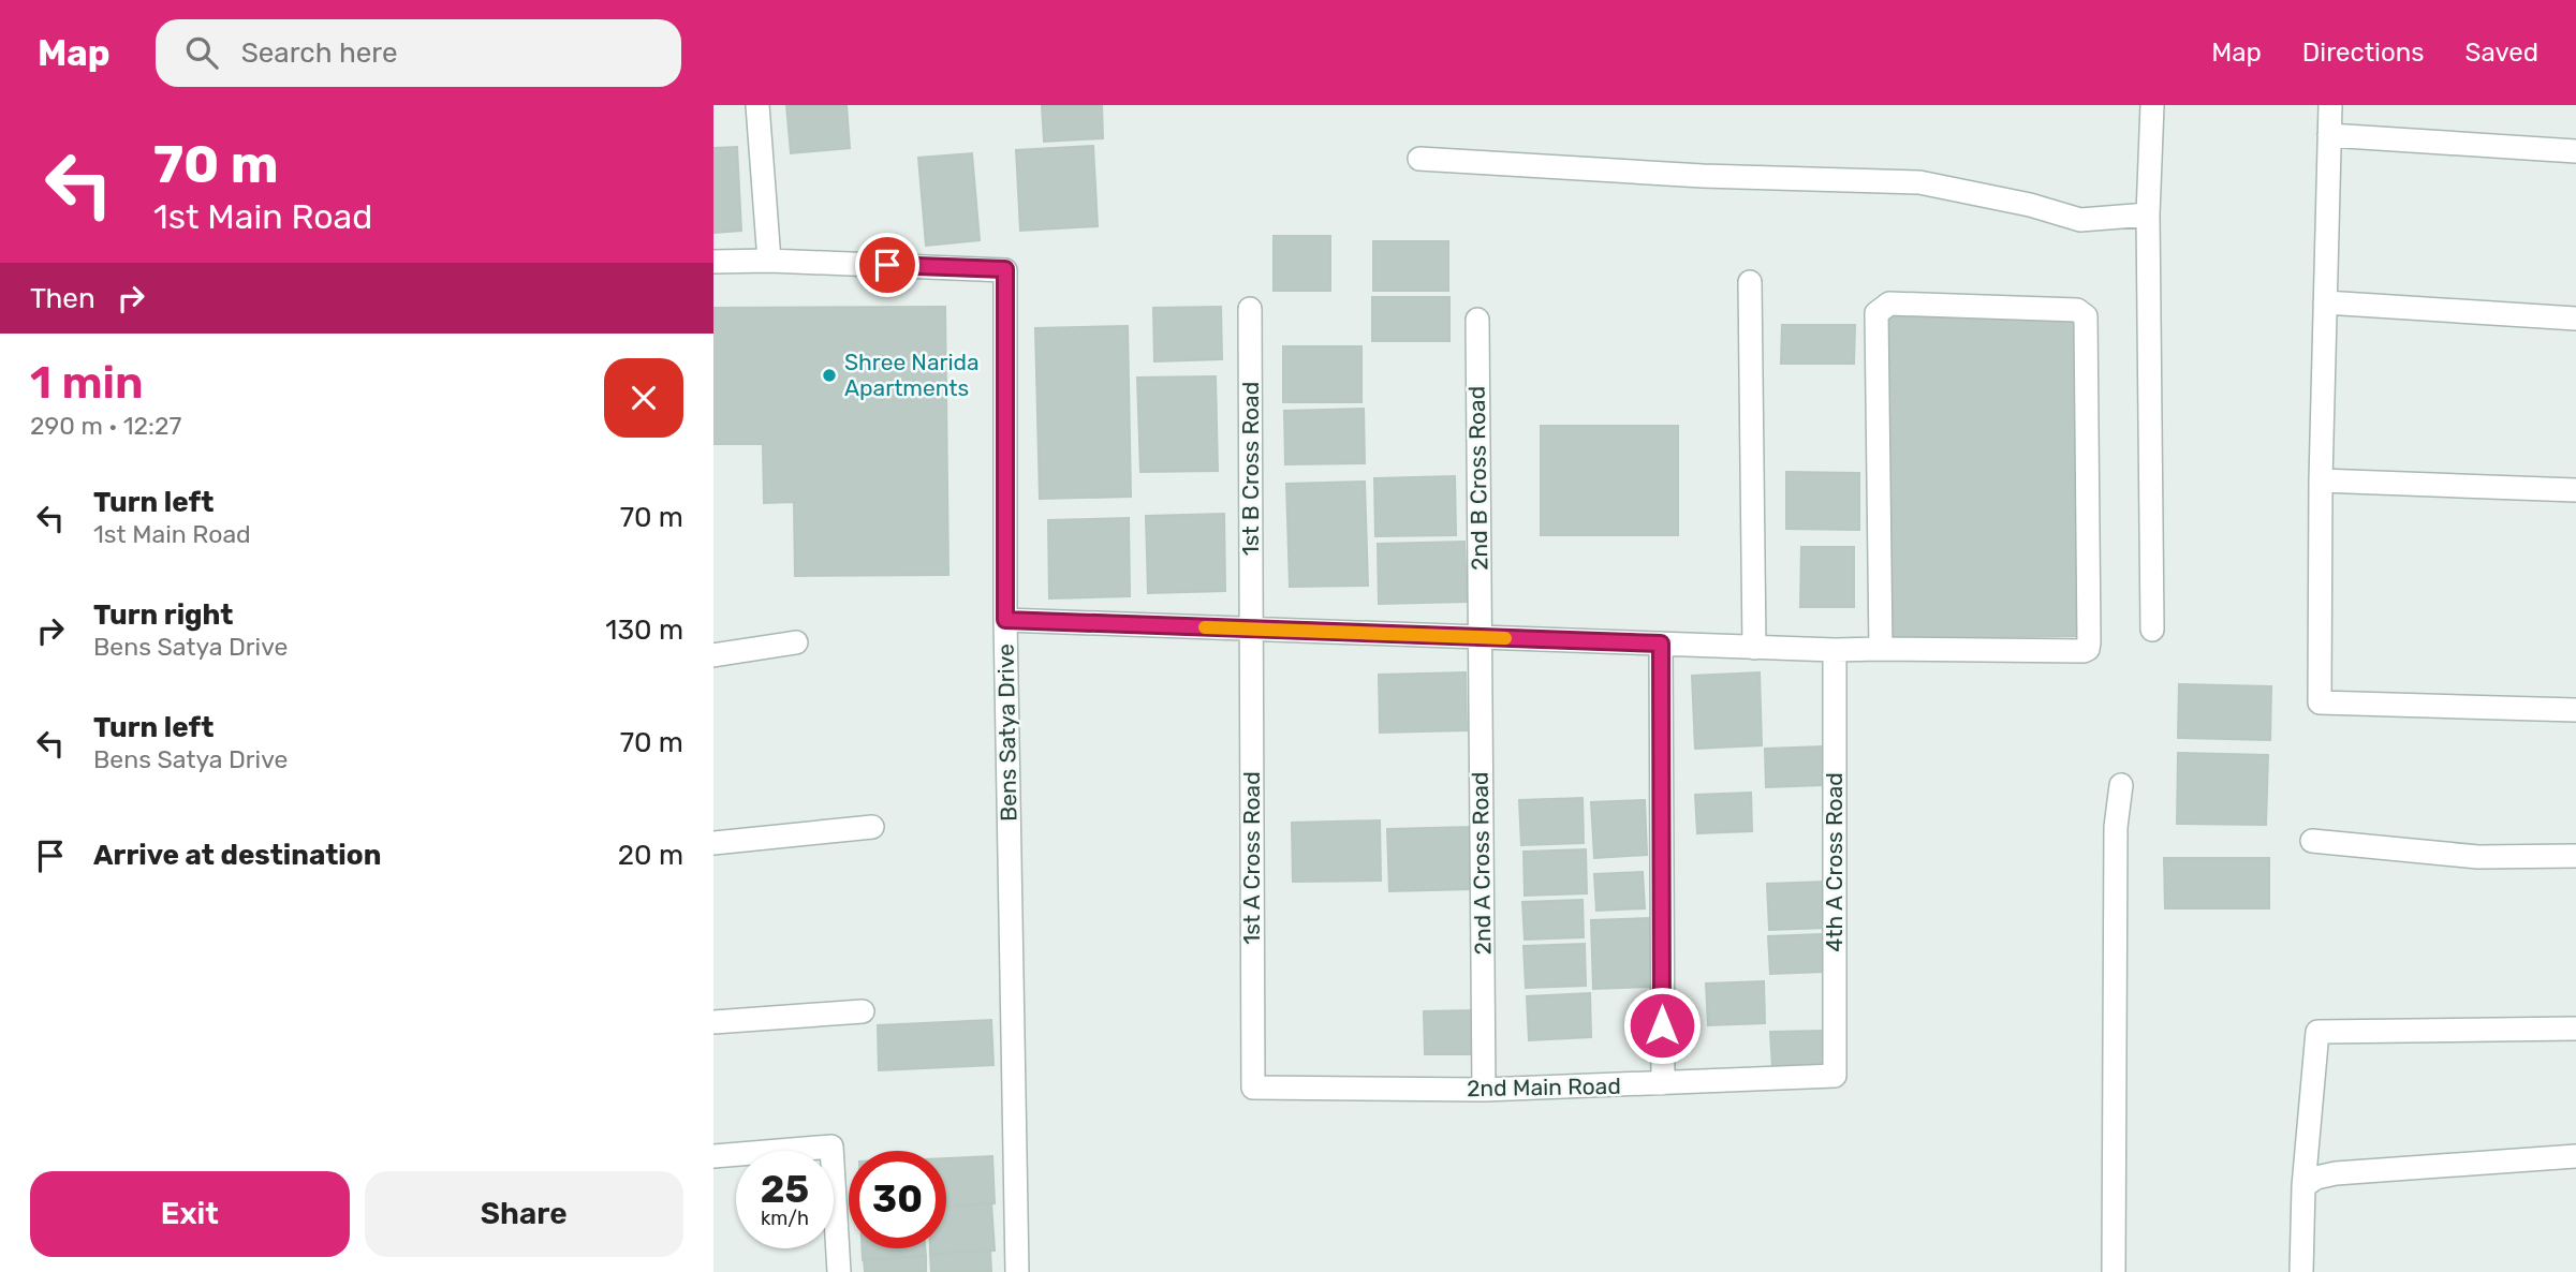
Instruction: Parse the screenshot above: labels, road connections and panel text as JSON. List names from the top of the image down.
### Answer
{
  "streets": {
    "street": [
      "1st B Cross Road",
      "2nd B Cross Road",
      "Bens Satya Drive",
      "1st A Cross Road",
      "4th A Cross Road",
      "2nd A Cross Road",
      "2nd Main Road"
    ]
  },
  "crossings": [
    ["1st B Cross Road", "1st A Cross Road"],
    ["2nd B Cross Road", "2nd A Cross Road"],
    ["1st A Cross Road", "2nd Main Road"],
    ["4th A Cross Road", "2nd Main Road"],
    ["2nd A Cross Road", "2nd Main Road"]
  ],
  "places": ["Shree Narida Apartments"],
  "page": {
    "header": "Map",
    "search": "Search here",
    "nav": ["Map", "Directions", "Saved"],
    "turn": ["70 m", "1st Main Road"],
    "then": "Then",
    "heading": ["1 min", "290 m · 12:27"],
    "list": [
      {
        "name": "Turn left",
        "note": "1st Main Road",
        "value": "70 m"
      },
      {
        "name": "Turn right",
        "note": "Bens Satya Drive",
        "value": "130 m"
      },
      {
        "name": "Turn left",
        "note": "Bens Satya Drive",
        "value": "70 m"
      },
      {
        "name": "Arrive at destination",
        "value": "20 m"
      }
    ],
    "speed": "25 km/h",
    "limit": "30",
    "buttons": ["Exit", "Share"]
  }
}
